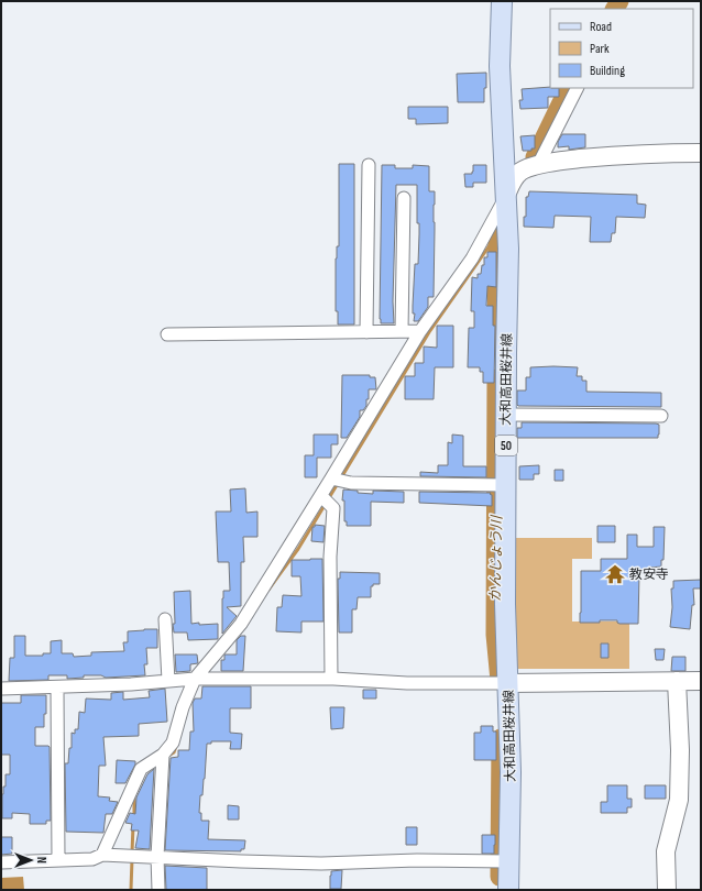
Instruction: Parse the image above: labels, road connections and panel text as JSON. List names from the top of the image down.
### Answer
{
  "streets": {
    "main road": ["大和高田桜井線", "50"]
  },
  "water": ["かんじょう川"],
  "places": {
    "temple": ["教安寺"]
  },
  "legend": ["Road", "Park", "Building"],
  "north": "right"
}
